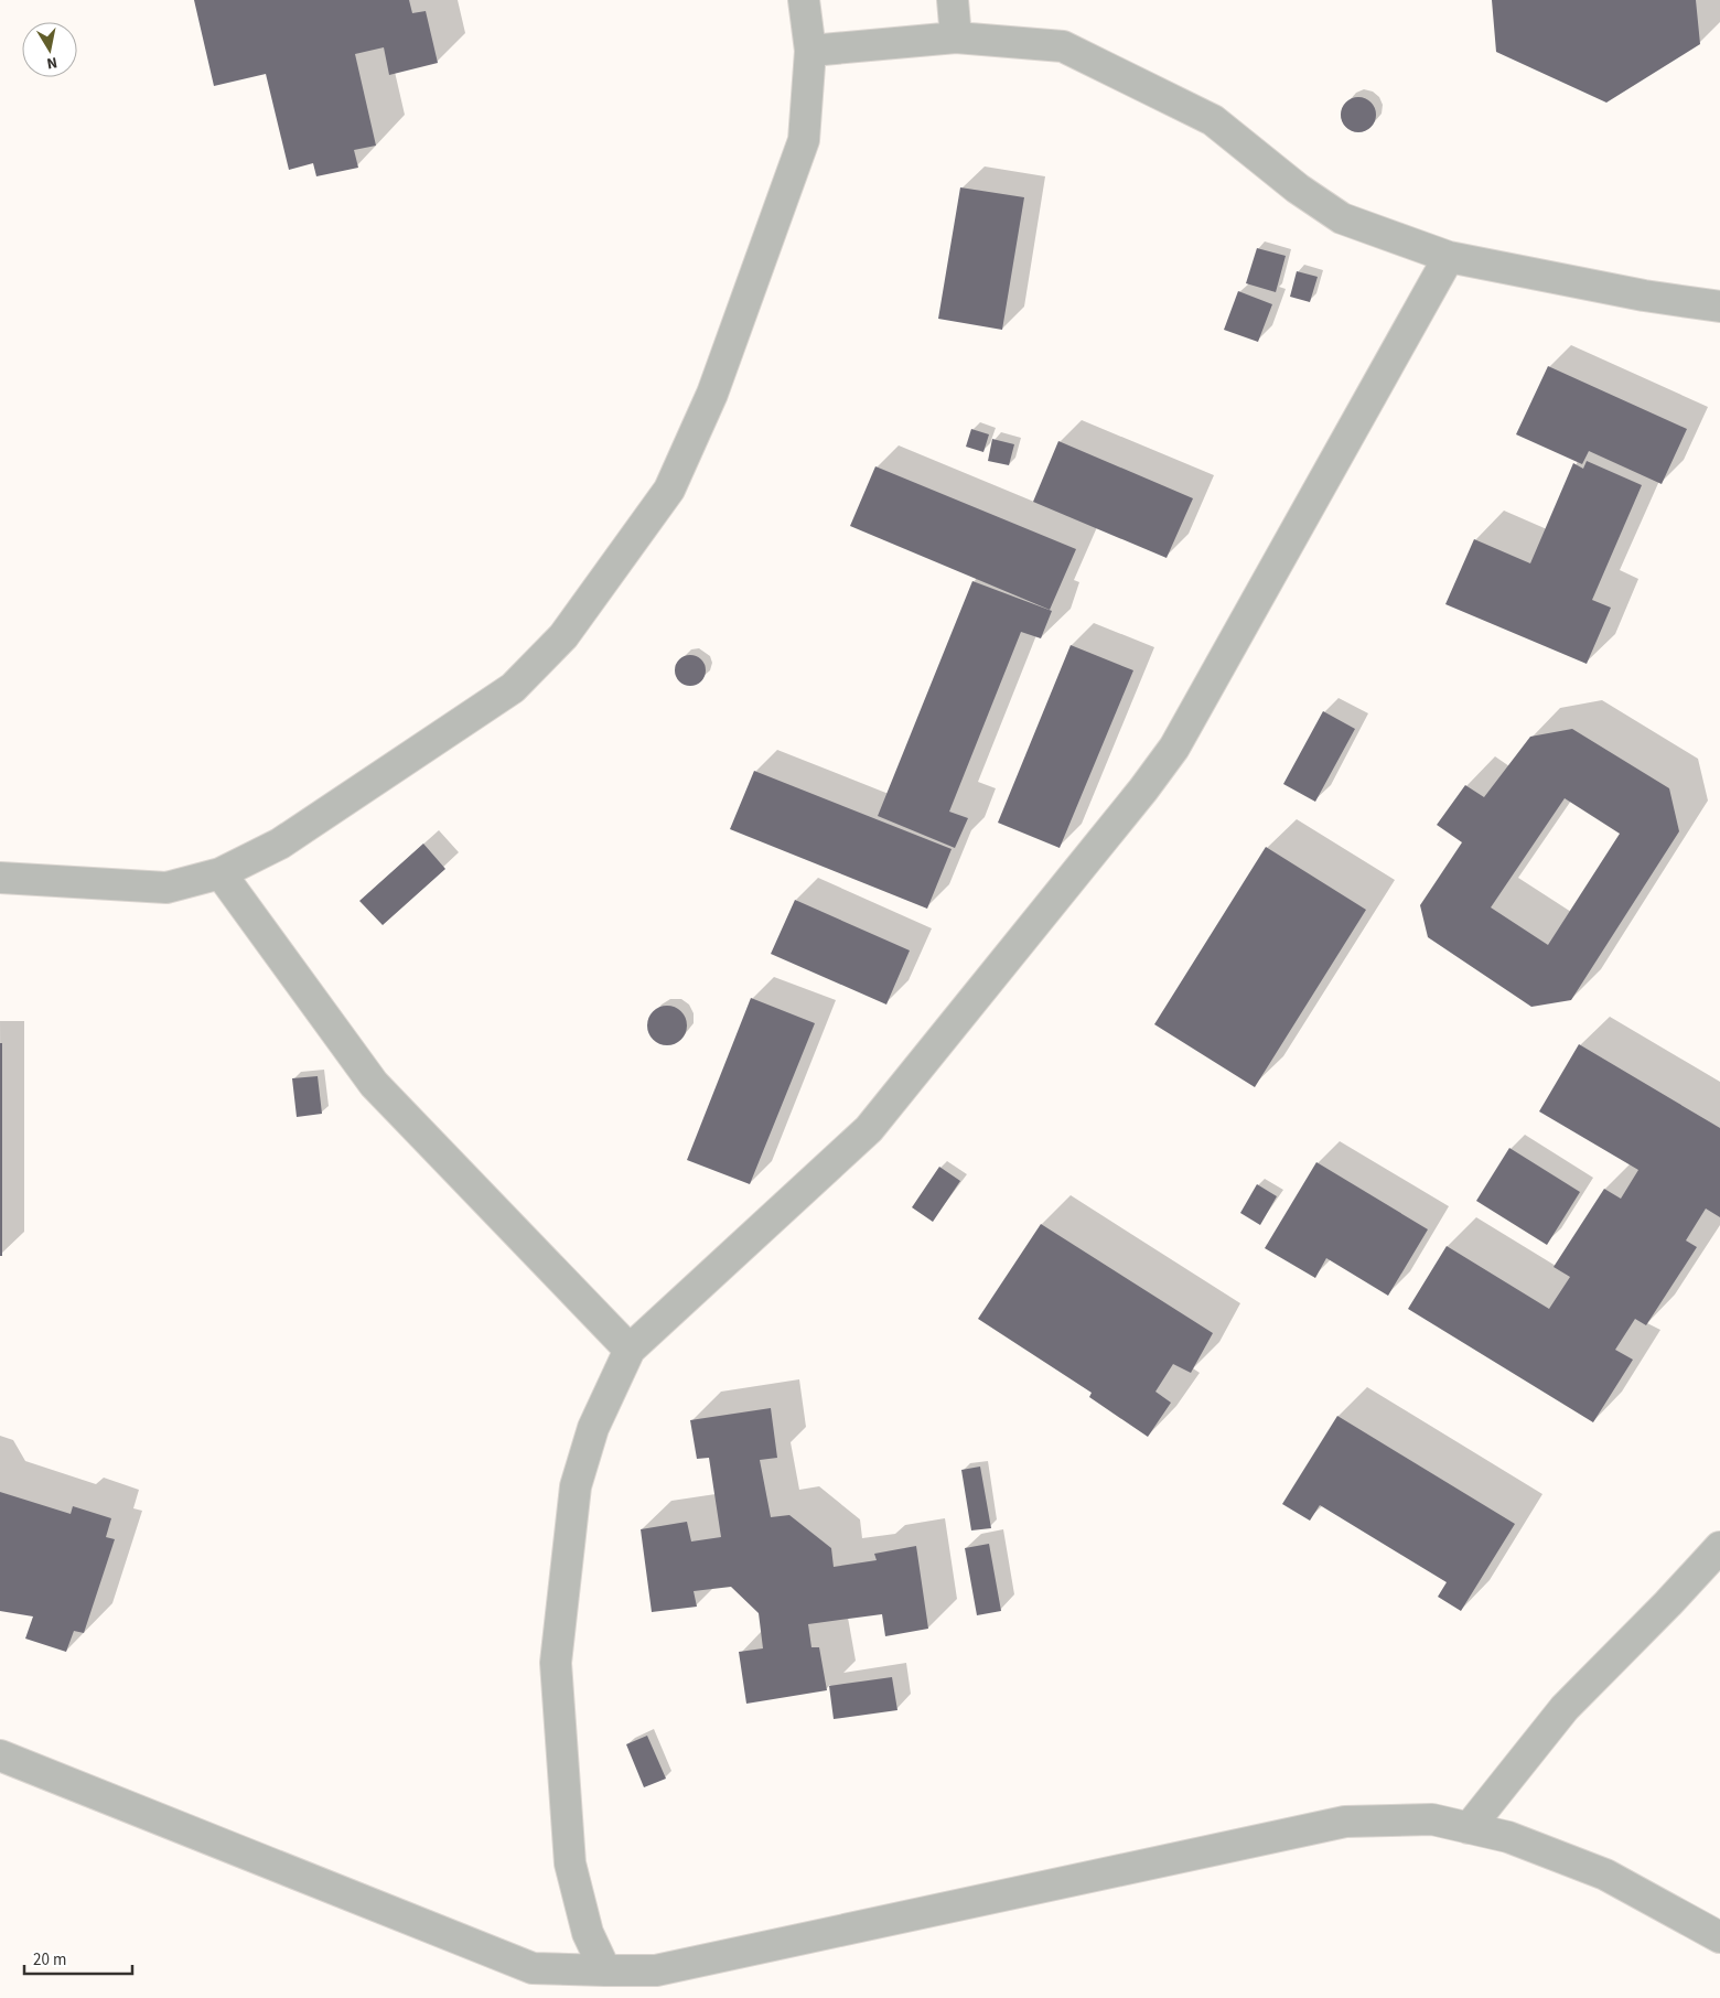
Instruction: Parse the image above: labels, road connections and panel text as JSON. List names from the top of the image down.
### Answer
{
  "scale_bar": "20 m",
  "north": "bottom"
}
